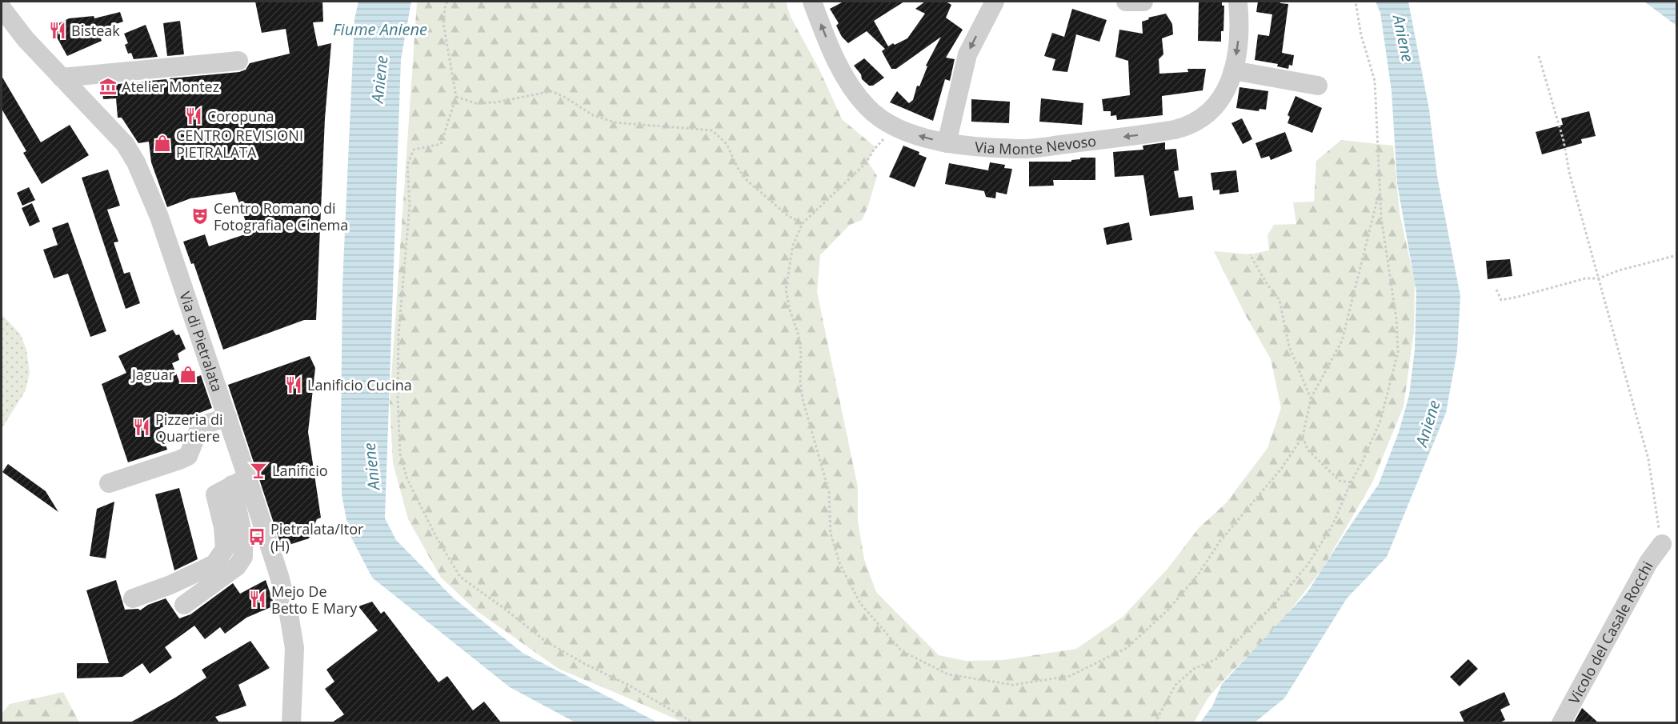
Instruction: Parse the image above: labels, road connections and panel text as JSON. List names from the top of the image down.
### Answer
{
  "streets": {
    "street": ["Via Monte Nevoso", "Via di Pietralata", "Vicolo del Casale Rocchi"]
  },
  "water": ["Fiume Aniene", "Aniene"],
  "places": {
    "restaurant": [
      "Bisteak",
      "Coropuna",
      "Lanificio Cucina",
      "Pizzeria di Quartiere",
      "Mejo De Betto E Mary"
    ],
    "museum": ["Atelier Montez"],
    "shop": ["CENTRO REVISIONI PIETRALATA", "Jaguar"],
    "theatre": ["Centro Romano di Fotografia e Cinema"],
    "bar": ["Lanificio"],
    "bus stop": ["Pietralata/Itor (H)"]
  }
}
